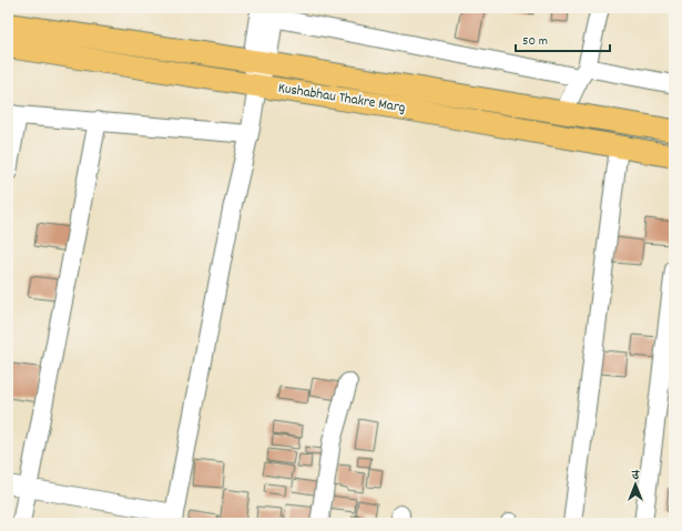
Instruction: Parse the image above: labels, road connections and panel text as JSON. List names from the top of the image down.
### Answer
{
  "streets": {
    "main road": ["Kushabhau Thakre Marg"]
  },
  "scale_bar": "50 m",
  "north": "top"
}
